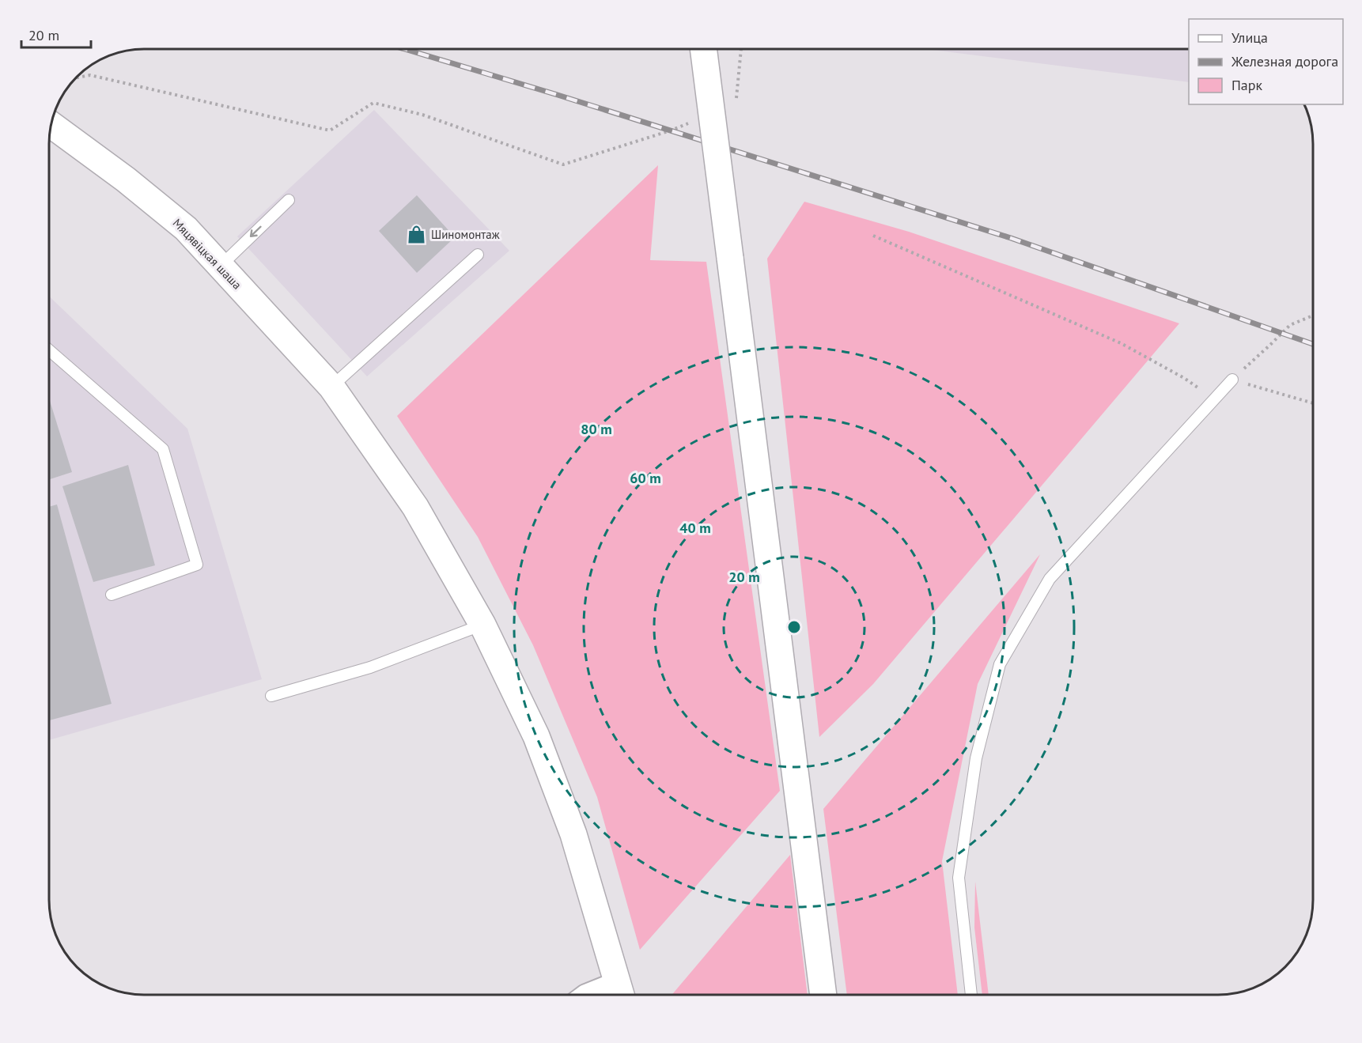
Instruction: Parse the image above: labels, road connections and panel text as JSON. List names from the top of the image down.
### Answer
{
  "streets": {
    "main road": ["Мяцявіцкая шаша"]
  },
  "places": {
    "shop": ["Шиномонтаж"]
  },
  "legend": ["Улица", "Железная дорога", "Парк"],
  "scale_bar": "20 m",
  "rings": [
    "80 m",
    "60 m",
    "40 m",
    "20 m"
  ]
}
